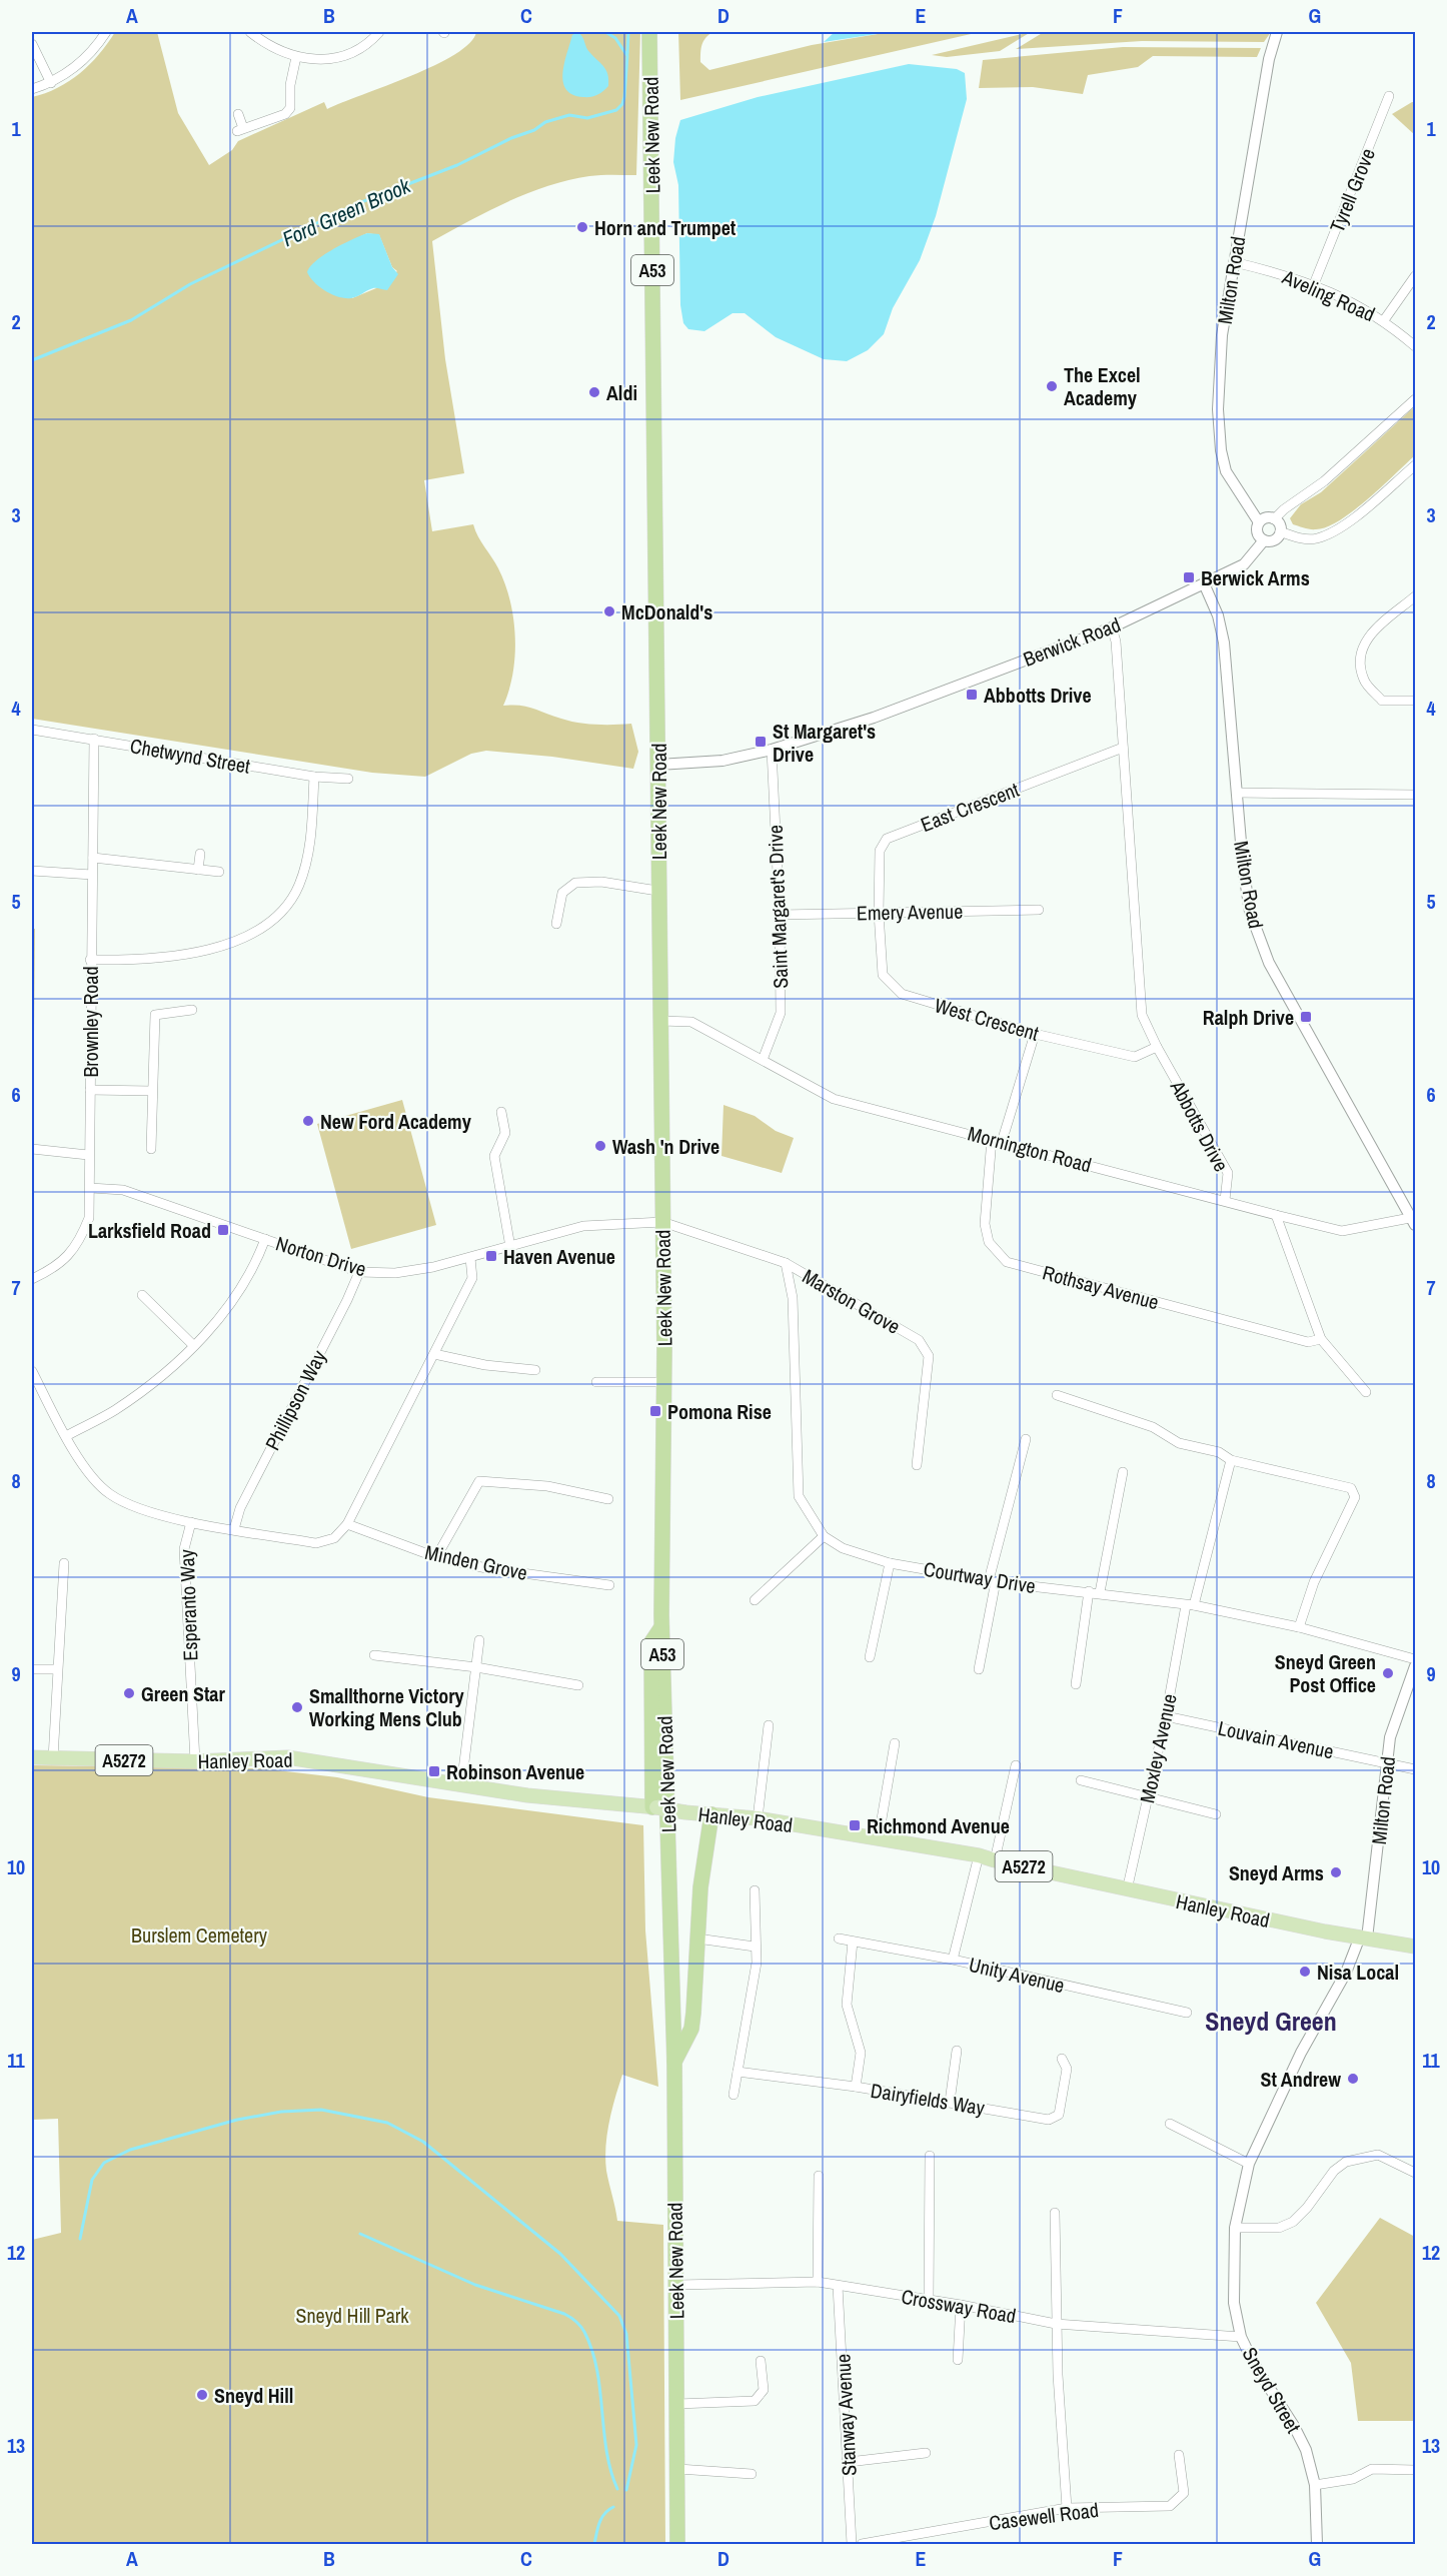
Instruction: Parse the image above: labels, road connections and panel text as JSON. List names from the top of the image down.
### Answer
{
  "streets": {
    "highway": ["Leek New Road", "A53"],
    "main road": ["A5272", "Hanley Road"],
    "street": [
      "Tyrell Grove",
      "Milton Road",
      "Aveling Road",
      "Berwick Road",
      "Chetwynd Street",
      "East Crescent",
      "Saint Margaret's Drive",
      "Emery Avenue",
      "West Crescent",
      "Brownley Road",
      "Abbotts Drive",
      "Mornington Road",
      "Norton Drive",
      "Rothsay Avenue",
      "Marston Grove",
      "Phillipson Way",
      "Minden Grove",
      "Courtway Drive",
      "Esperanto Way",
      "Louvain Avenue",
      "Moxley Avenue",
      "Unity Avenue",
      "Dairyfields Way",
      "Crossway Road",
      "Sneyd Street",
      "Stanway Avenue",
      "Casewell Road"
    ]
  },
  "crossings": [
    ["Leek New Road", "Berwick Road"],
    ["Leek New Road", "Mornington Road"],
    ["Leek New Road", "Norton Drive"],
    ["Leek New Road", "Marston Grove"],
    ["Leek New Road", "Crossway Road"],
    ["Tyrell Grove", "Aveling Road"],
    ["Milton Road", "Aveling Road"],
    ["Milton Road", "Berwick Road"],
    ["Milton Road", "Mornington Road"],
    ["Milton Road", "Louvain Avenue"],
    ["Milton Road", "Hanley Road"],
    ["Milton Road", "Sneyd Street"],
    ["Berwick Road", "Saint Margaret's Drive"],
    ["Berwick Road", "Abbotts Drive"],
    ["Chetwynd Street", "Brownley Road"],
    ["East Crescent", "Emery Avenue"],
    ["East Crescent", "West Crescent"],
    ["East Crescent", "Abbotts Drive"],
    ["Saint Margaret's Drive", "Emery Avenue"],
    ["Saint Margaret's Drive", "Mornington Road"],
    ["Emery Avenue", "West Crescent"],
    ["West Crescent", "Abbotts Drive"],
    ["West Crescent", "Rothsay Avenue"],
    ["Brownley Road", "Norton Drive"],
    ["Abbotts Drive", "Mornington Road"],
    ["Mornington Road", "Rothsay Avenue"],
    ["Norton Drive", "Marston Grove"],
    ["Norton Drive", "Phillipson Way"],
    ["Marston Grove", "Courtway Drive"],
    ["Courtway Drive", "Moxley Avenue"],
    ["Esperanto Way", "Hanley Road"],
    ["Louvain Avenue", "Moxley Avenue"],
    ["Moxley Avenue", "Hanley Road"],
    ["Hanley Road", "Unity Avenue"],
    ["Hanley Road", "Sneyd Street"],
    ["Crossway Road", "Sneyd Street"],
    ["Crossway Road", "Stanway Avenue"]
  ],
  "districts": ["Sneyd Green"],
  "water": ["Ford Green Brook"],
  "parks": ["Burslem Cemetery", "Sneyd Hill Park"],
  "places": {
    "other": [
      "Horn and Trumpet",
      "The Excel Academy",
      "Aldi",
      "McDonald's",
      "New Ford Academy",
      "Wash 'n Drive",
      "Sneyd Green Post Office",
      "Green Star",
      "Smallthorne Victory Working Mens Club",
      "Sneyd Arms",
      "Nisa Local",
      "St Andrew",
      "Sneyd Hill"
    ],
    "transit": [
      "Berwick Arms",
      "Abbotts Drive",
      "St Margaret's Drive",
      "Ralph Drive",
      "Larksfield Road",
      "Haven Avenue",
      "Pomona Rise",
      "Robinson Avenue",
      "Richmond Avenue"
    ]
  },
  "grid": {
    "columns": [
      "A",
      "B",
      "C",
      "D",
      "E",
      "F",
      "G"
    ],
    "rows": [
      "1",
      "2",
      "3",
      "4",
      "5",
      "6",
      "7",
      "8",
      "9",
      "10",
      "11",
      "12",
      "13"
    ]
  }
}
